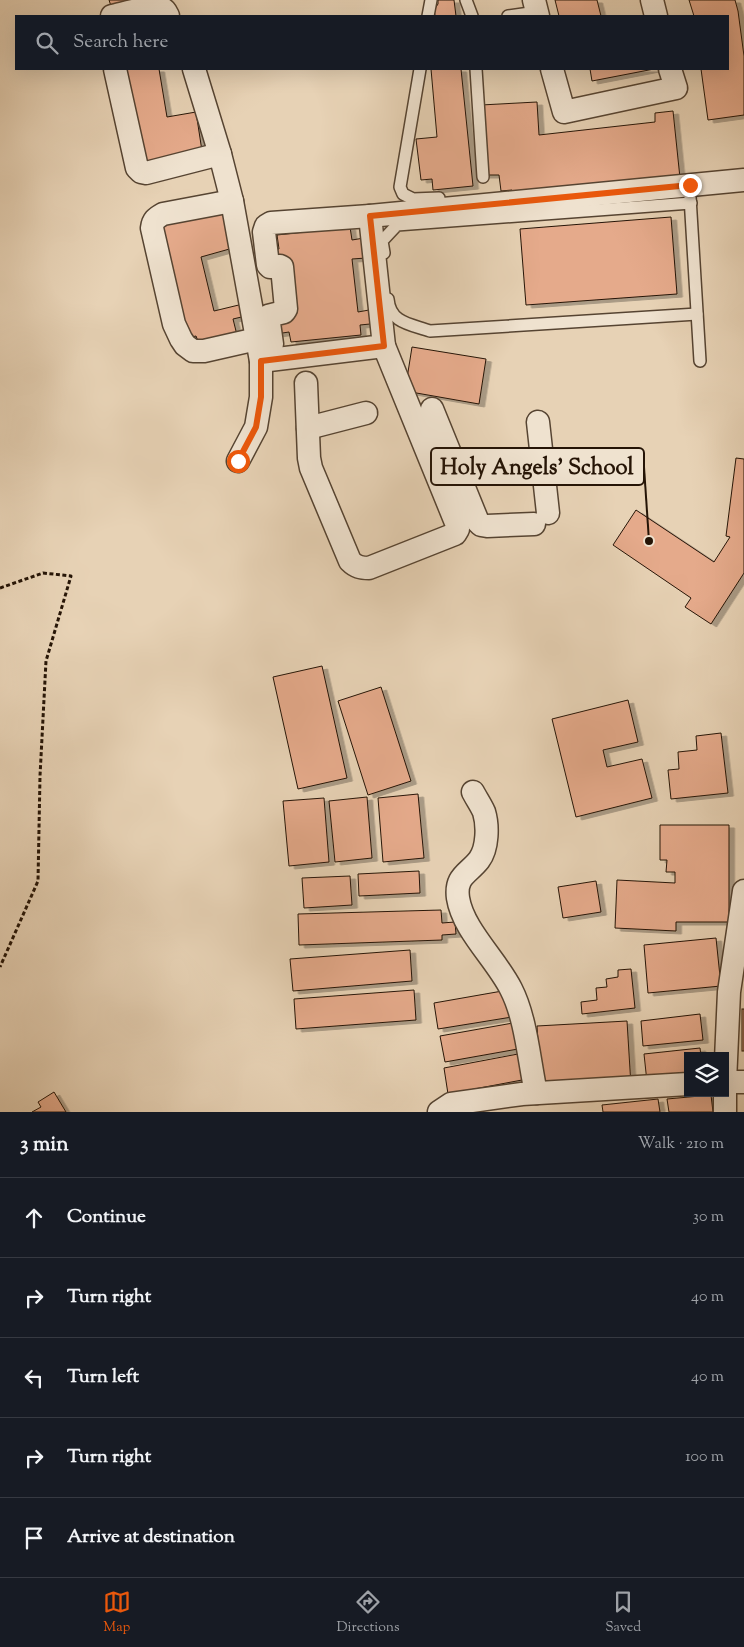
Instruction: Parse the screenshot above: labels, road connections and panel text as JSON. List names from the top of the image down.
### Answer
{
  "places": ["Holy Angels' School"],
  "page": {
    "search": "Search here",
    "heading": ["3 min", "Walk · 210 m"],
    "list": [
      ["Continue", "30 m"],
      ["Turn right", "40 m"],
      ["Turn left", "40 m"],
      ["Turn right", "100 m"],
      "Arrive at destination"
    ],
    "nav": ["Map", "Directions", "Saved"]
  }
}
